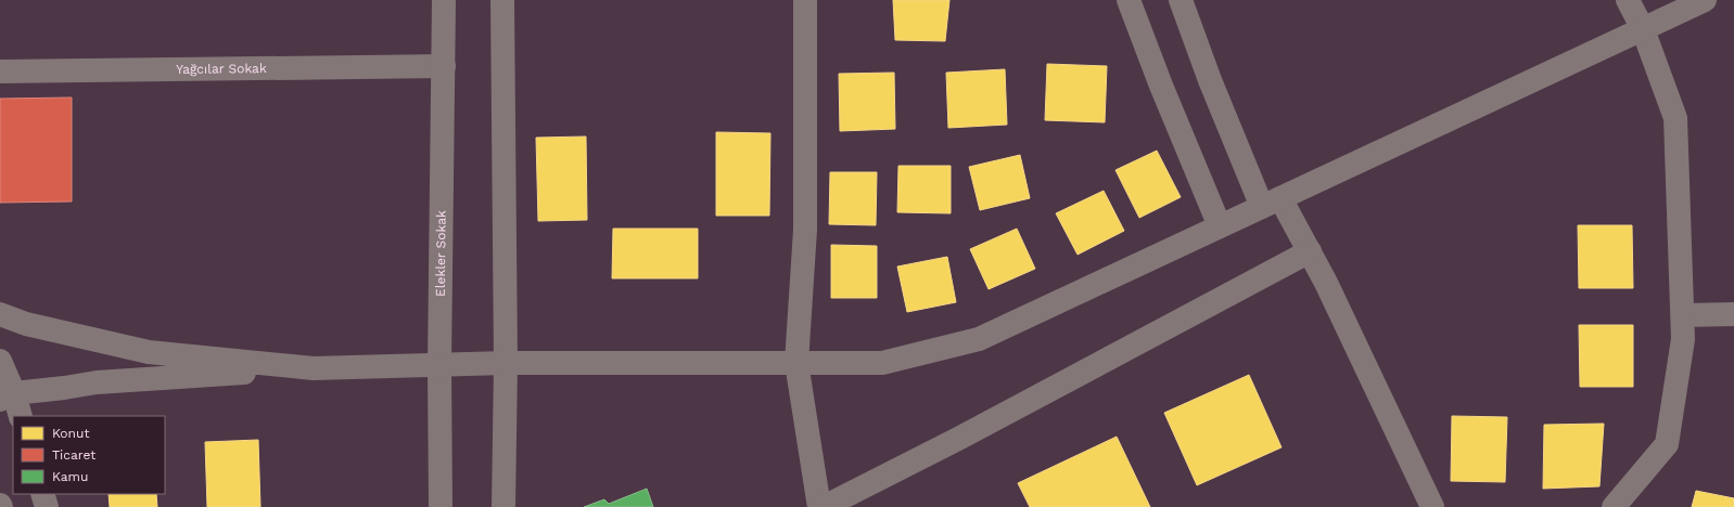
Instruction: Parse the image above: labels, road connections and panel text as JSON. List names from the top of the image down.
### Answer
{
  "streets": {
    "street": ["Yağcılar Sokak", "Elekler Sokak"]
  },
  "crossings": [
    ["Yağcılar Sokak", "Elekler Sokak"]
  ],
  "legend": ["Konut", "Ticaret", "Kamu"]
}
